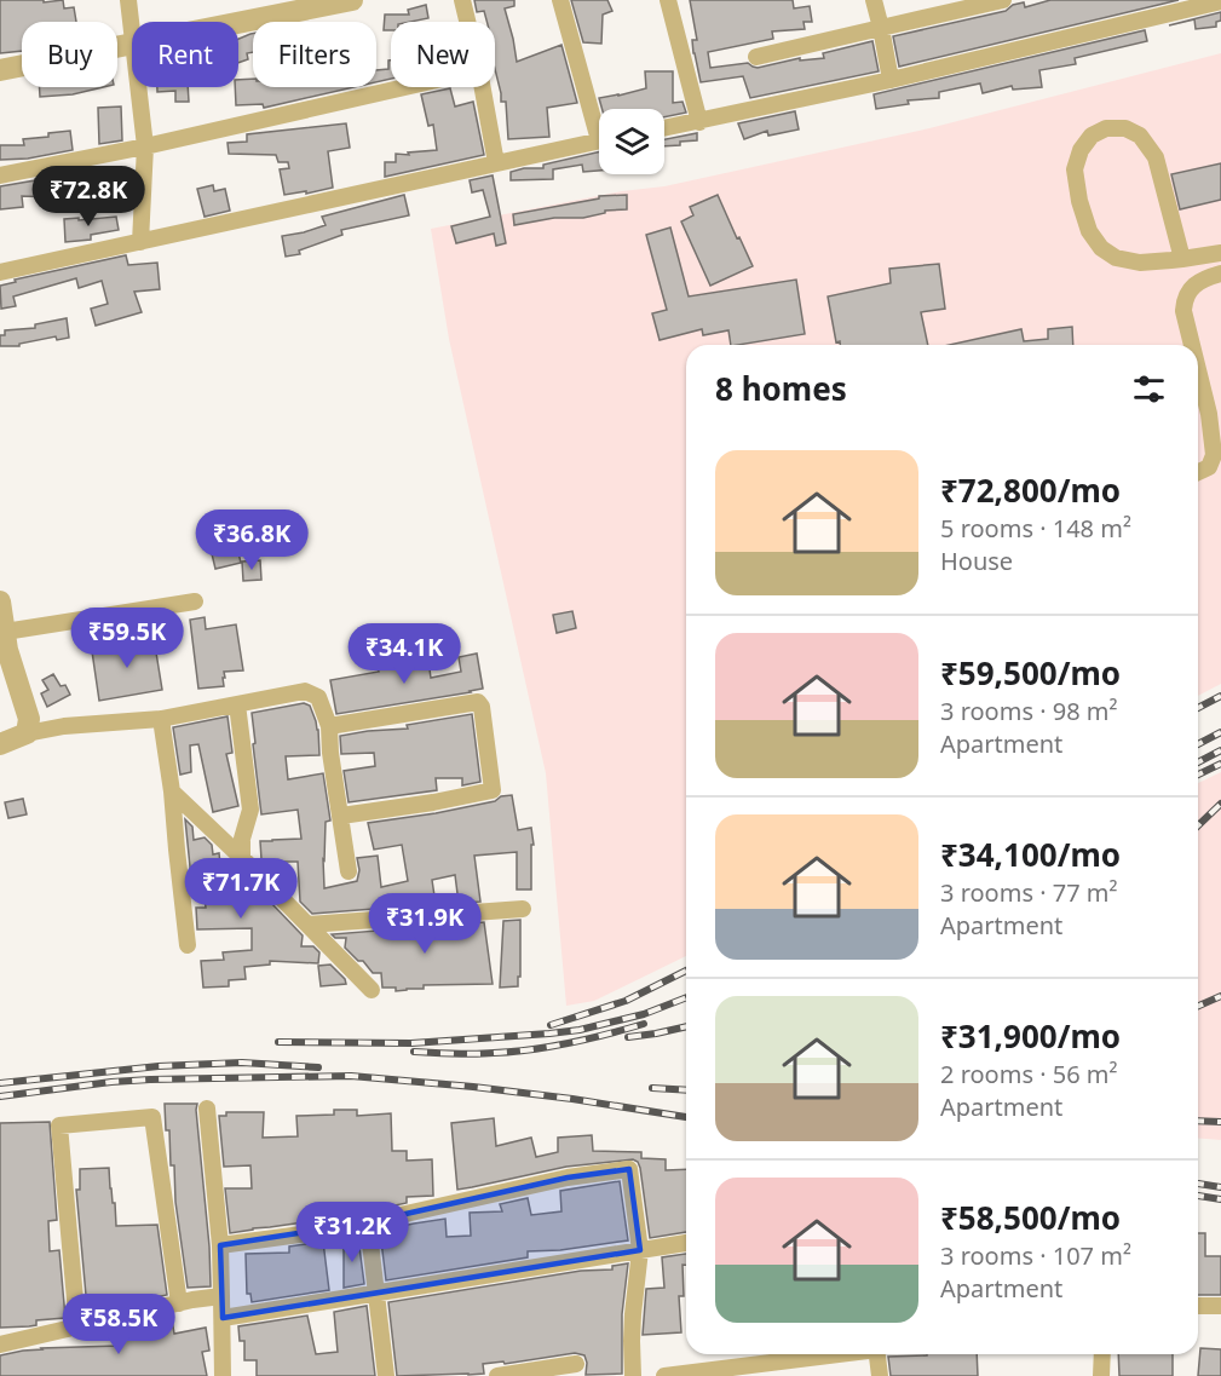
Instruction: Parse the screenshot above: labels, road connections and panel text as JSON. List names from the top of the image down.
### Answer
{
  "page": {
    "chip": [
      "Buy",
      "Rent",
      "Filters",
      "New"
    ],
    "price": [
      "₹72.8K",
      "₹36.8K",
      "₹59.5K",
      "₹34.1K",
      "₹71.7K",
      "₹31.9K",
      "₹31.2K",
      "₹58.5K"
    ],
    "heading": "8 homes",
    "list": [
      {
        "name": "₹72,800/mo",
        "note": "5 rooms · 148 m² · House"
      },
      {
        "name": "₹59,500/mo",
        "note": "3 rooms · 98 m² · Apartment"
      },
      {
        "name": "₹34,100/mo",
        "note": "3 rooms · 77 m² · Apartment"
      },
      {
        "name": "₹31,900/mo",
        "note": "2 rooms · 56 m² · Apartment"
      },
      {
        "name": "₹58,500/mo",
        "note": "3 rooms · 107 m² · Apartment"
      }
    ]
  }
}
